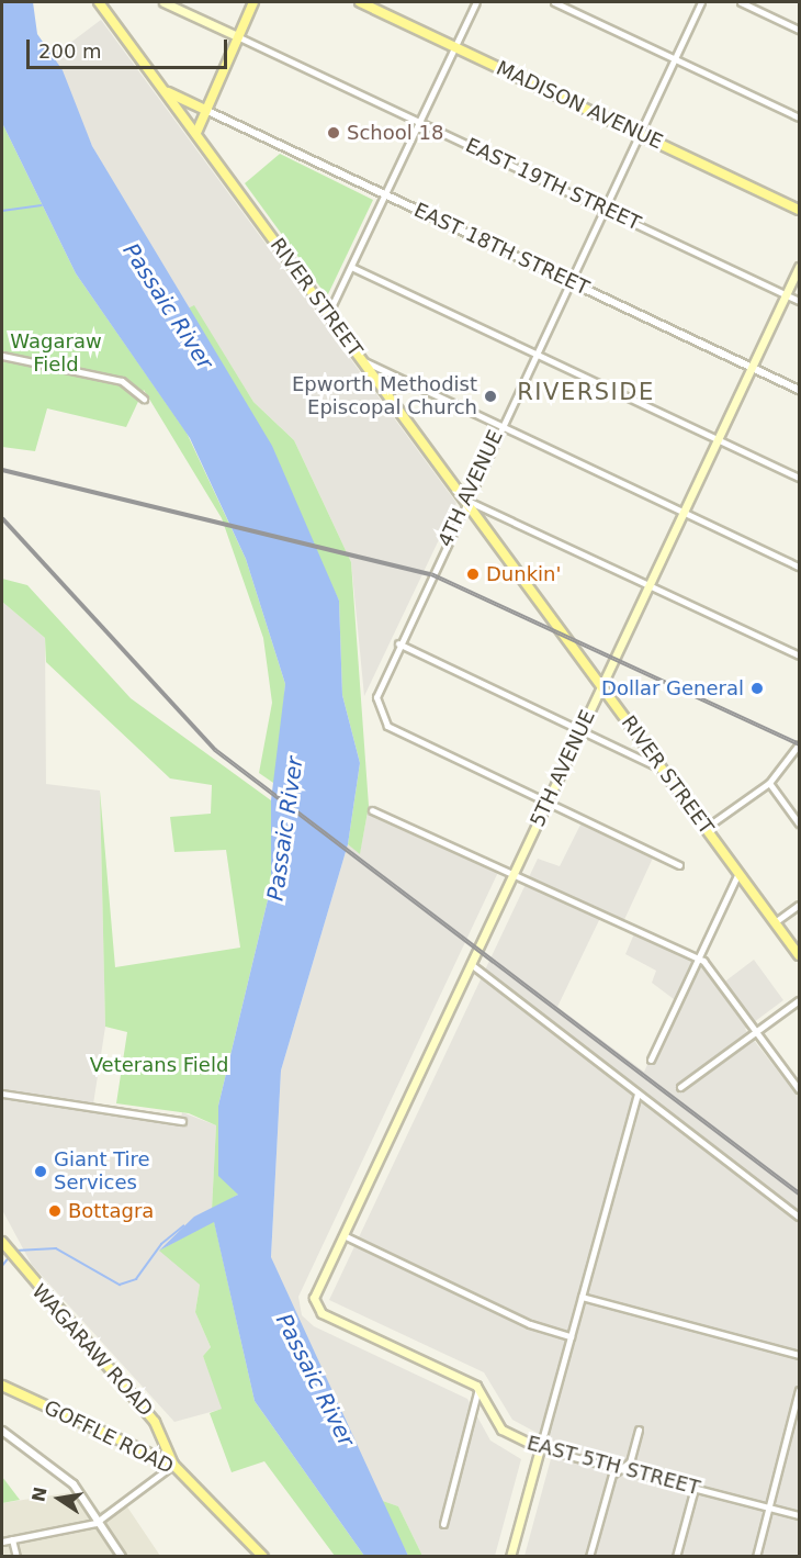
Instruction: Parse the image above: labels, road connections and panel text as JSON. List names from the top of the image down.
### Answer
{
  "streets": {
    "main road": [
      "MADISON AVENUE",
      "EAST 19TH STREET",
      "RIVER STREET",
      "5TH AVENUE",
      "WAGARAW ROAD",
      "GOFFLE ROAD",
      "EAST 5TH STREET"
    ],
    "street": ["EAST 18TH STREET", "4TH AVENUE"]
  },
  "crossings": [
    ["MADISON AVENUE", "4TH AVENUE"],
    ["EAST 19TH STREET", "4TH AVENUE"],
    ["EAST 19TH STREET", "5TH AVENUE"],
    ["EAST 18TH STREET", "RIVER STREET"],
    ["EAST 18TH STREET", "4TH AVENUE"],
    ["EAST 18TH STREET", "5TH AVENUE"],
    ["RIVER STREET", "4TH AVENUE"],
    ["RIVER STREET", "5TH AVENUE"],
    ["4TH AVENUE", "5TH AVENUE"],
    ["WAGARAW ROAD", "GOFFLE ROAD"]
  ],
  "districts": ["RIVERSIDE"],
  "water": ["Passaic River"],
  "parks": ["Wagaraw Field", "Veterans Field"],
  "places": [
    "School 18",
    "Epworth Methodist Episcopal Church",
    "Dunkin'",
    "Dollar General",
    "Giant Tire Services",
    "Bottagra"
  ],
  "scale_bar": "200 m",
  "north": "left"
}
